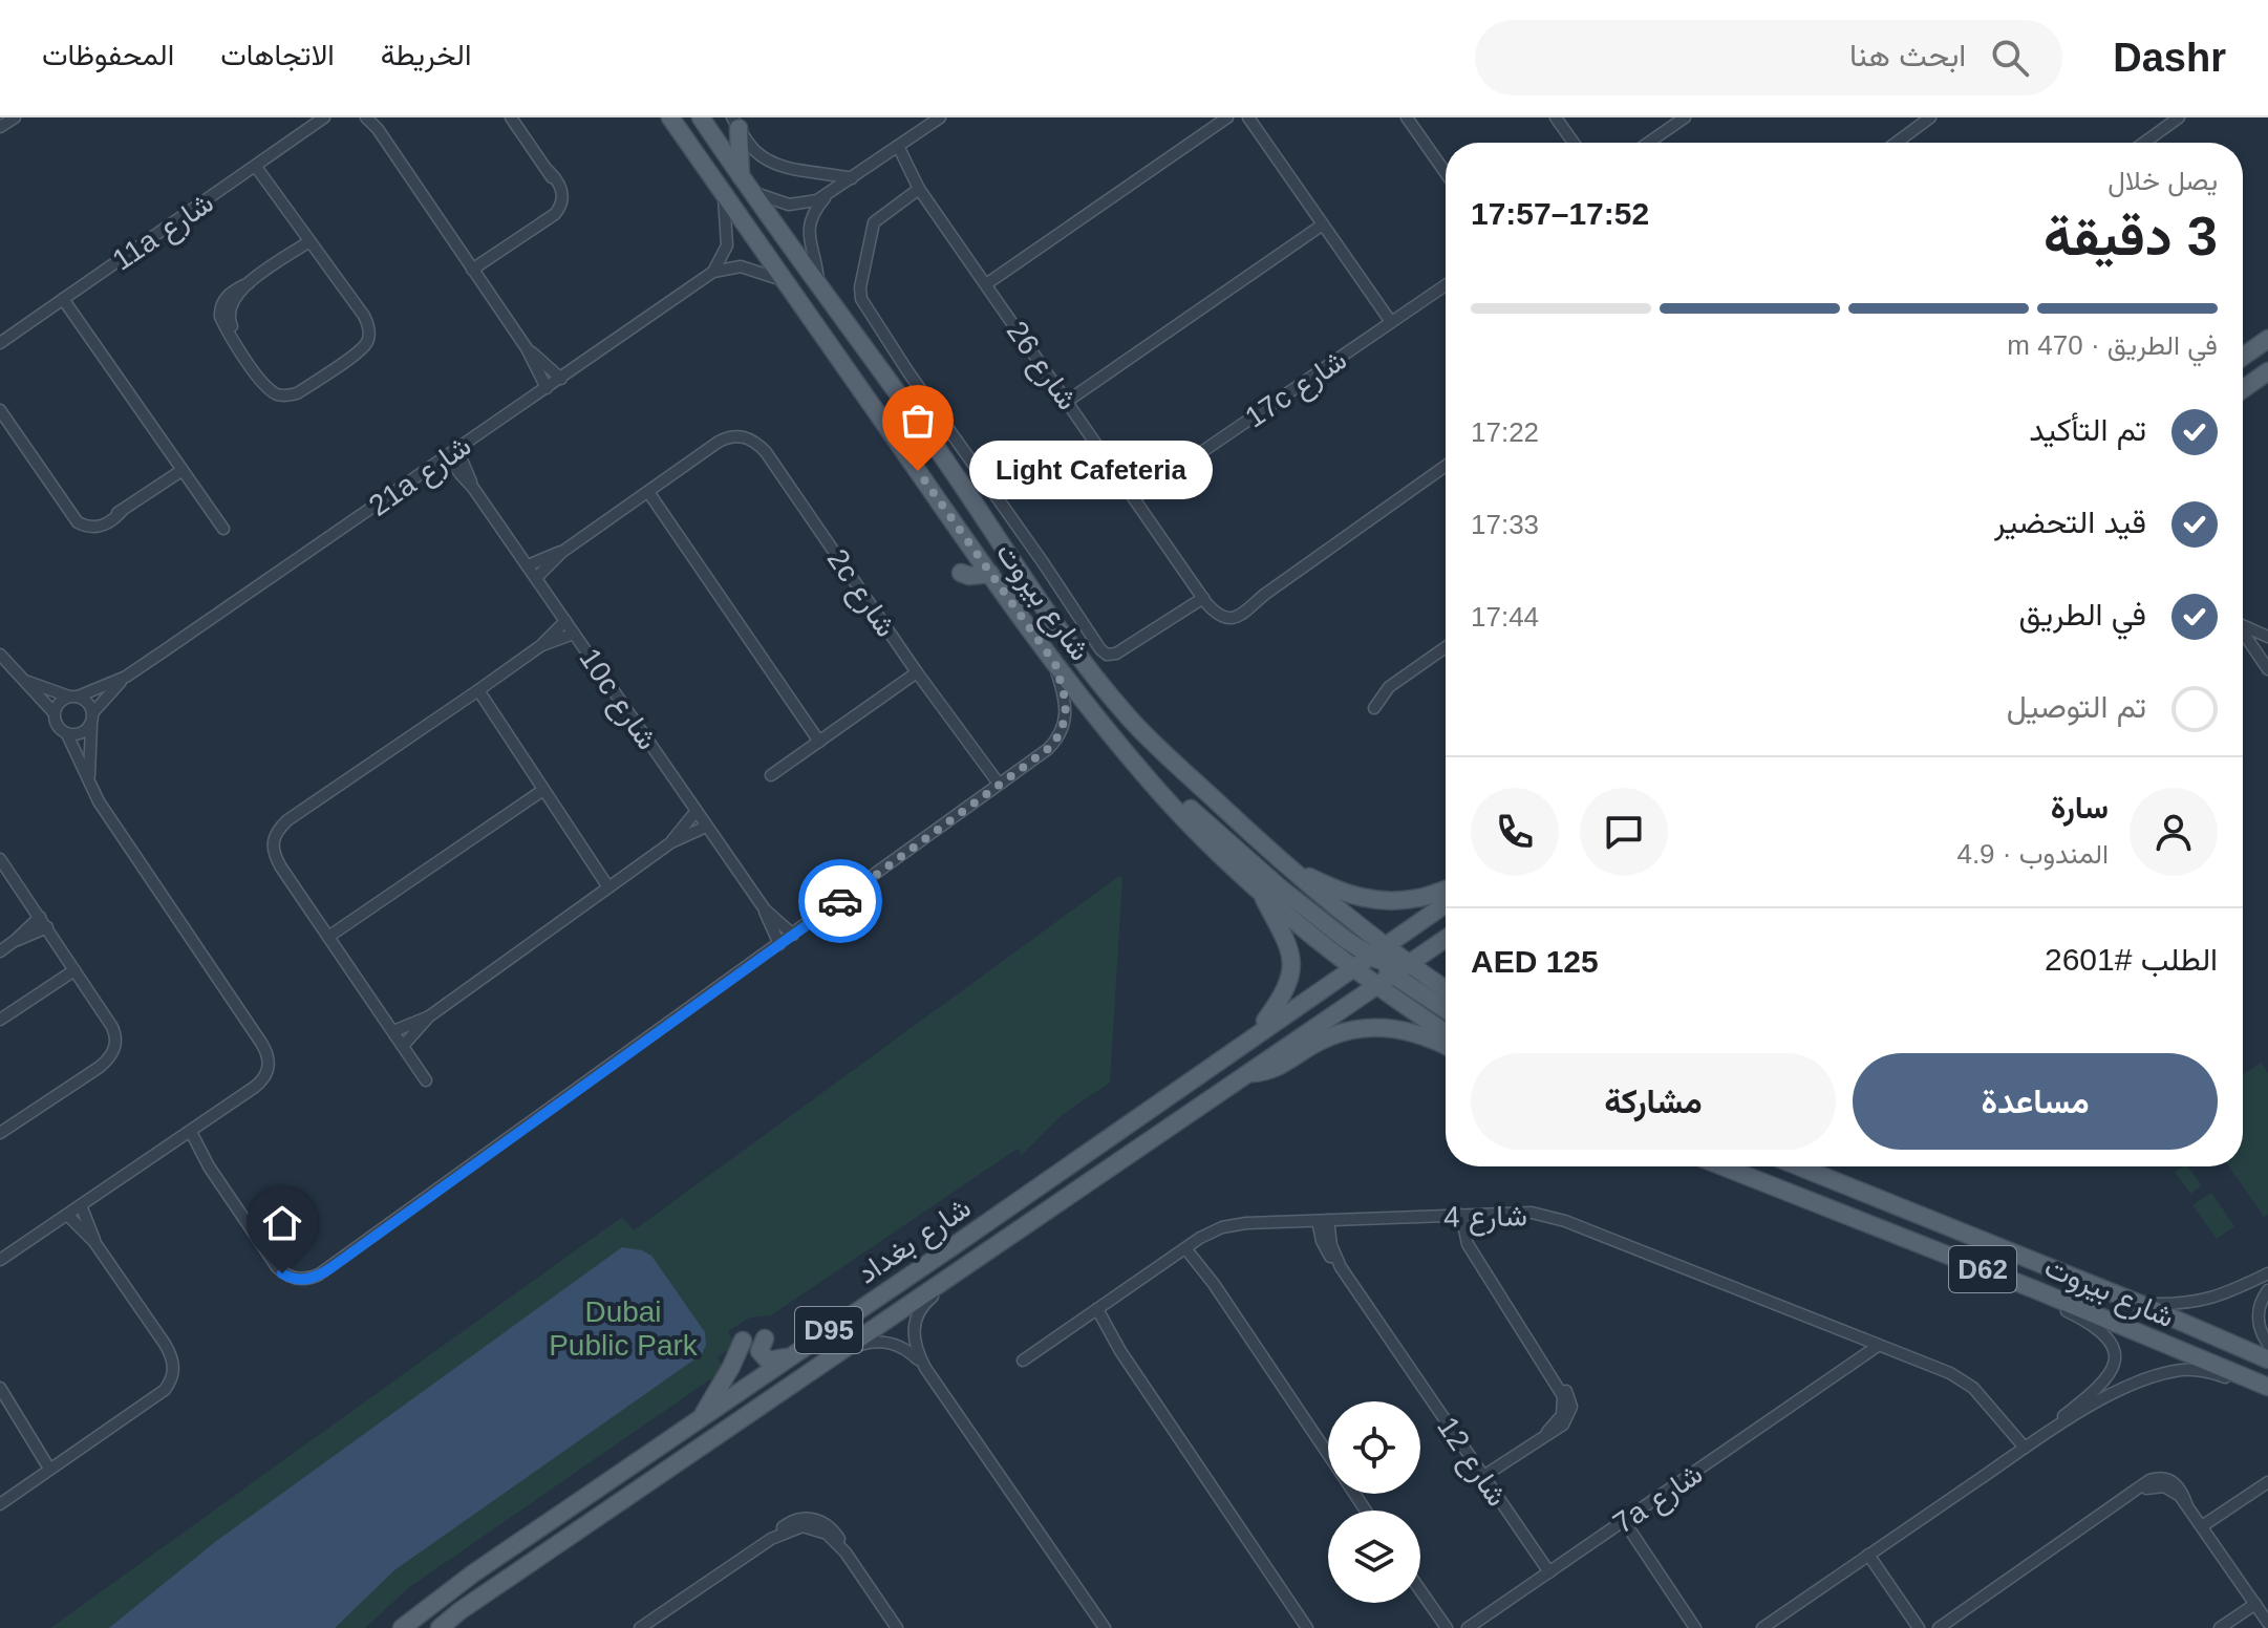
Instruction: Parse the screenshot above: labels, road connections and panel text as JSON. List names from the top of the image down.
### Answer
{
  "streets": {
    "main road": [
      "شارع بيروت",
      "شارع بغداد",
      "D62",
      "D95"
    ],
    "street": [
      "11a شارع",
      "شارع 26",
      "17c شارع",
      "21a شارع",
      "2c شارع",
      "10c شارع",
      "شارع 4",
      "شارع 12",
      "7a شارع"
    ]
  },
  "crossings": [
    ["شارع 26", "17c شارع"],
    ["21a شارع", "10c شارع"],
    ["شارع بيروت", "شارع بغداد"],
    ["شارع 4", "شارع 12"],
    ["شارع 4", "7a شارع"],
    ["شارع 12", "7a شارع"]
  ],
  "parks": ["Dubai Public Park"],
  "places": ["Light Cafeteria"],
  "page": {
    "header": "Dashr",
    "search": "ابحث هنا",
    "nav": ["الخريطة", "الاتجاهات", "المحفوظات"],
    "heading": ["3 دقيقة", "يصل خلال", "17:52–17:57"],
    "panel": [
      "سارة",
      "المندوب · 4.9",
      "الطلب #2601",
      "AED 125"
    ],
    "bar": "في الطريق · 470 m",
    "list": [
      ["تم التأكيد", "17:22"],
      ["قيد التحضير", "17:33"],
      ["في الطريق", "17:44"],
      "تم التوصيل"
    ],
    "bubble": "Light Cafeteria",
    "buttons": ["مساعدة", "مشاركة"]
  }
}
